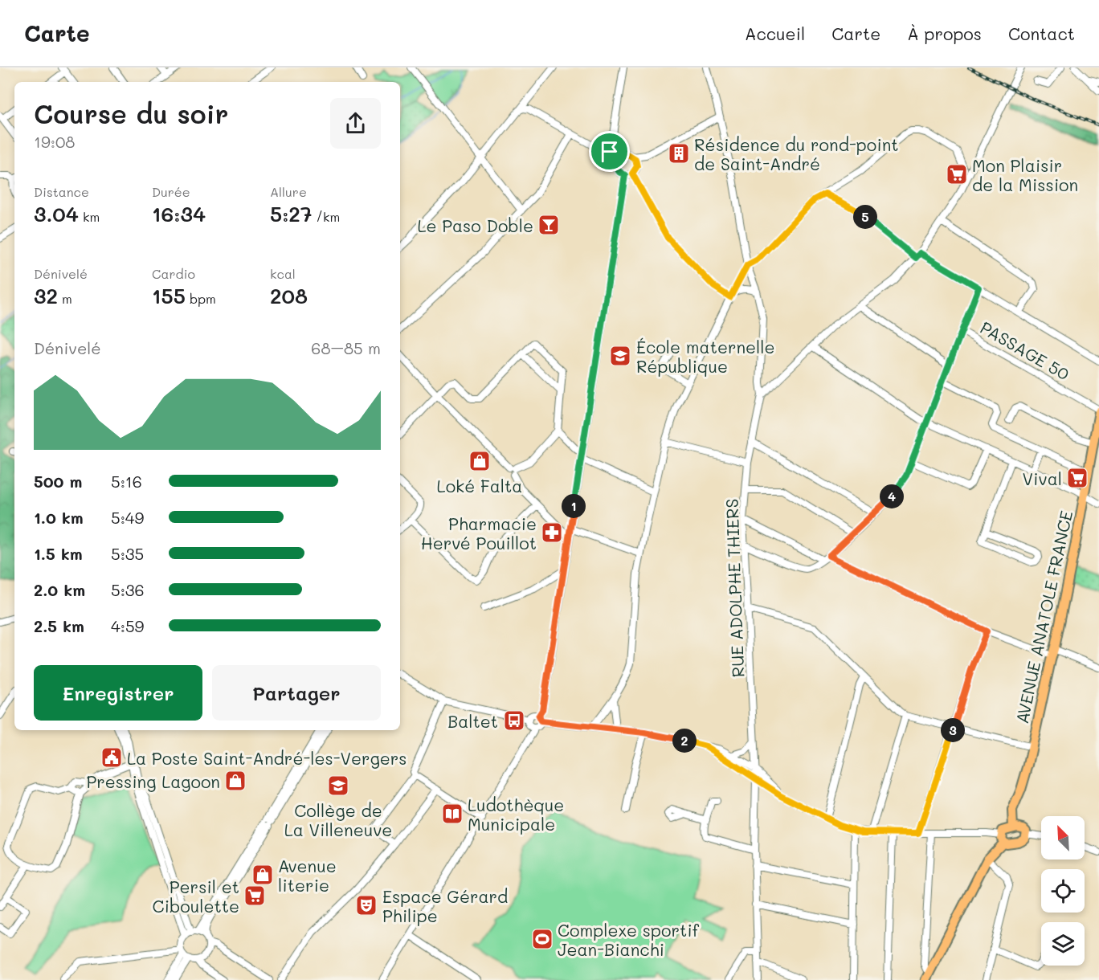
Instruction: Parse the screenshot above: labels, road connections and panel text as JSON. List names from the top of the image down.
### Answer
{
  "streets": {
    "main road": ["AVENUE ANATOLE FRANCE"],
    "street": ["PASSAGE 50", "RUE ADOLPHE THIERS"]
  },
  "crossings": [
    ["PASSAGE 50", "AVENUE ANATOLE FRANCE"]
  ],
  "places": {
    "building": ["Résidence du rond-point de Saint-André"],
    "supermarket": ["Mon Plaisir de la Mission", "Vival", "Persil et Ciboulette"],
    "bar": ["Le Paso Doble"],
    "school or university": ["École maternelle République", "Collège de La Villeneuve"],
    "shop": ["Loké Falta", "Pressing Lagoon", "Avenue literie"],
    "pharmacy": ["Pharmacie Hervé Pouillot"],
    "bus stop": ["Baltet"],
    "public building": ["La Poste Saint-André-les-Vergers"],
    "library": ["Ludothèque Municipale"],
    "theatre": ["Espace Gérard Philipe"],
    "sports": ["Complexe sportif Jean-Bianchi"]
  },
  "north": "top left",
  "page": {
    "header": "Carte",
    "nav": [
      "Accueil",
      "Carte",
      "À propos",
      "Contact"
    ],
    "heading": ["Course du soir", "19:08"],
    "stats": [
      ["Distance", "3.04 km"],
      ["Durée", "16:34"],
      ["Allure", "5:27 /km"],
      ["Dénivelé", "32 m"],
      ["Cardio", "155 bpm"],
      ["kcal", "208"]
    ],
    "pins": [
      "5",
      "4",
      "1",
      "3",
      "2"
    ],
    "chart": ["Dénivelé", "68–85 m"],
    "list": [
      {
        "name": "500 m",
        "note": "5:16"
      },
      {
        "name": "1.0 km",
        "note": "5:49"
      },
      {
        "name": "1.5 km",
        "note": "5:35"
      },
      {
        "name": "2.0 km",
        "note": "5:36"
      },
      {
        "name": "2.5 km",
        "note": "4:59"
      }
    ],
    "buttons": ["Enregistrer", "Partager"]
  }
}
